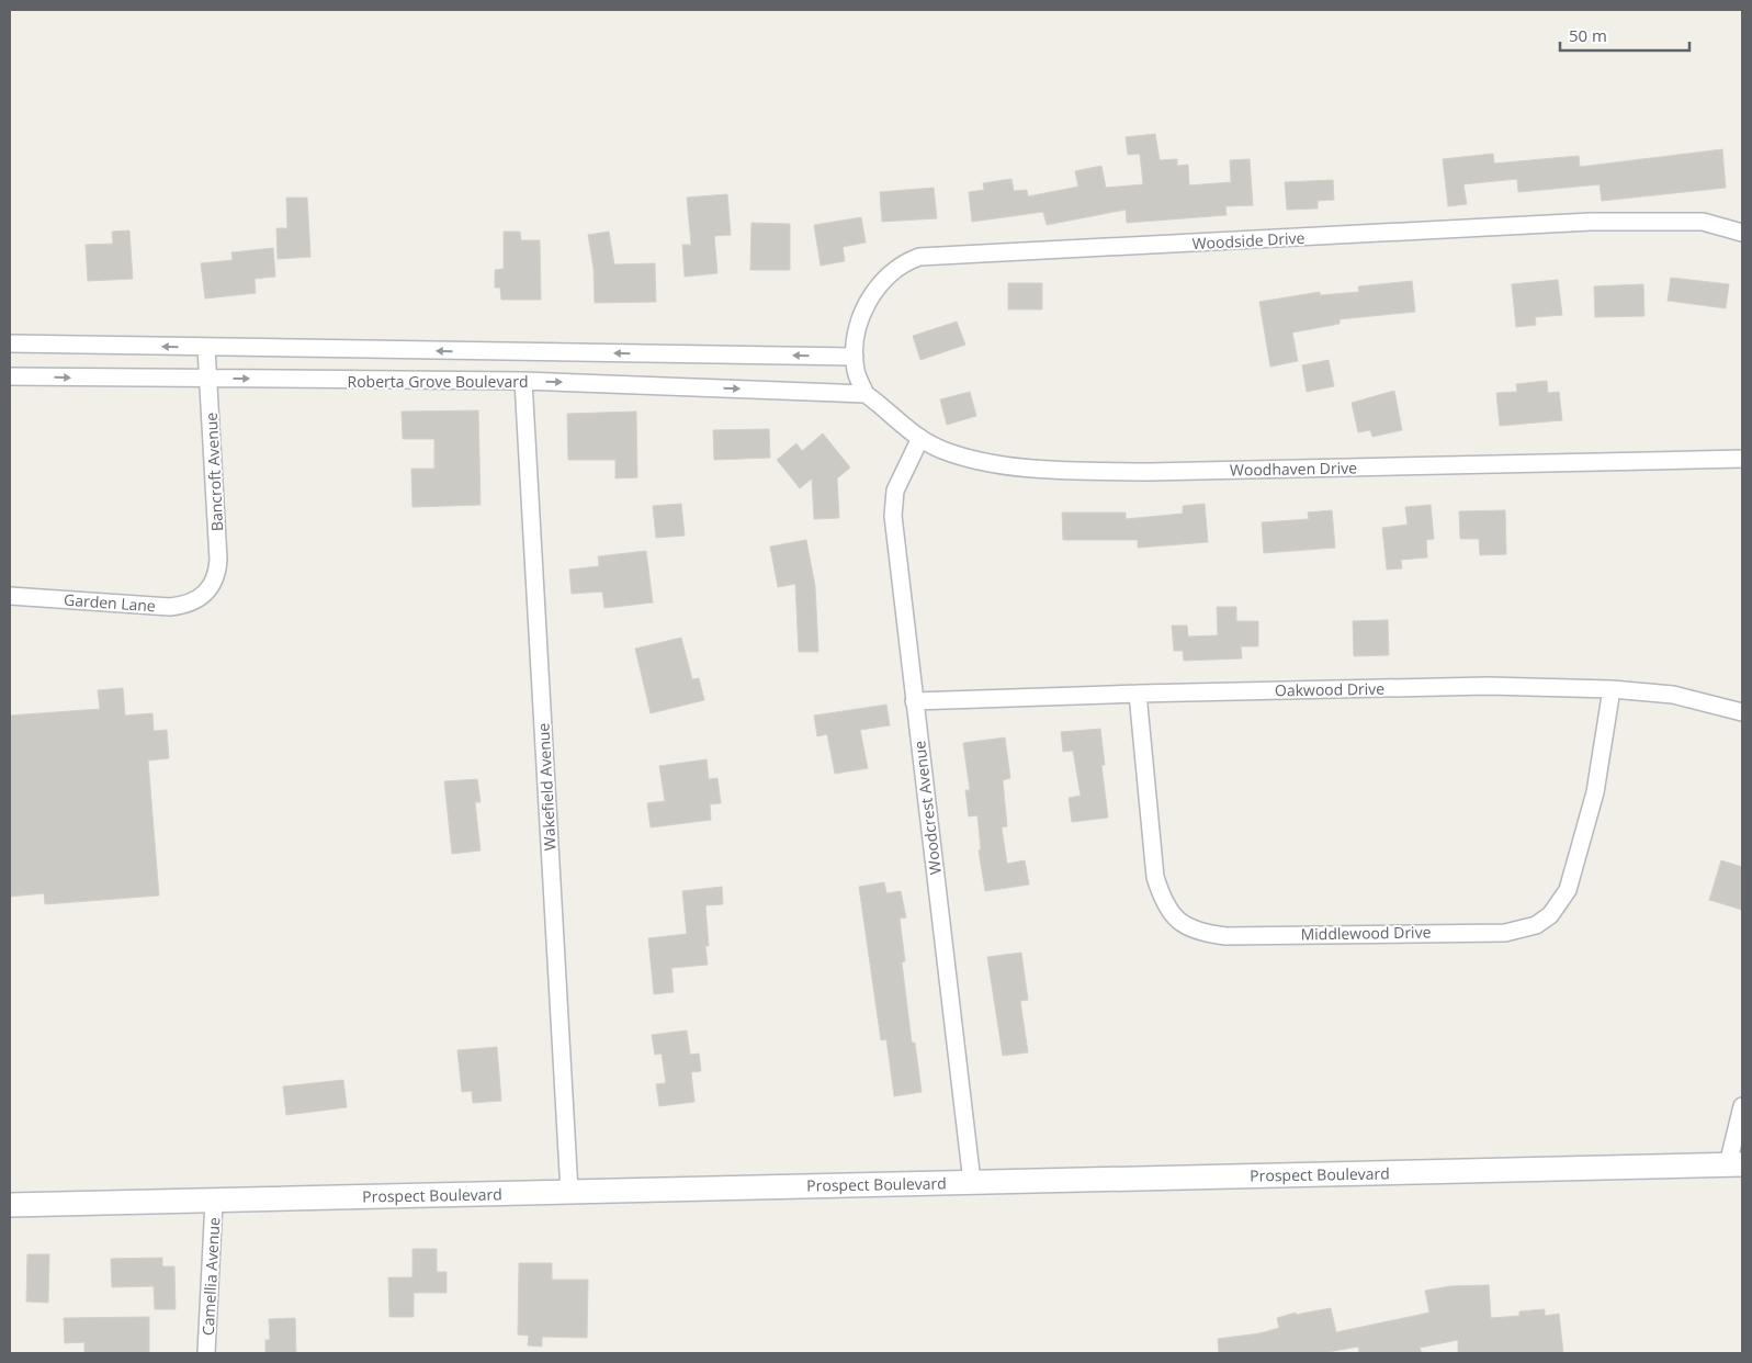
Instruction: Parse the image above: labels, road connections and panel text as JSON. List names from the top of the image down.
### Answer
{
  "streets": {
    "main road": ["Prospect Boulevard"],
    "street": [
      "Woodside Drive",
      "Roberta Grove Boulevard",
      "Woodhaven Drive",
      "Bancroft Avenue",
      "Garden Lane",
      "Oakwood Drive",
      "Wakefield Avenue",
      "Woodcrest Avenue",
      "Middlewood Drive",
      "Camellia Avenue"
    ]
  },
  "crossings": [
    ["Woodside Drive", "Roberta Grove Boulevard"],
    ["Woodside Drive", "Woodhaven Drive"],
    ["Roberta Grove Boulevard", "Woodhaven Drive"],
    ["Roberta Grove Boulevard", "Bancroft Avenue"],
    ["Roberta Grove Boulevard", "Wakefield Avenue"],
    ["Woodhaven Drive", "Woodcrest Avenue"],
    ["Bancroft Avenue", "Garden Lane"],
    ["Oakwood Drive", "Woodcrest Avenue"],
    ["Oakwood Drive", "Middlewood Drive"],
    ["Wakefield Avenue", "Prospect Boulevard"],
    ["Woodcrest Avenue", "Prospect Boulevard"],
    ["Prospect Boulevard", "Camellia Avenue"]
  ],
  "scale_bar": "50 m"
}
